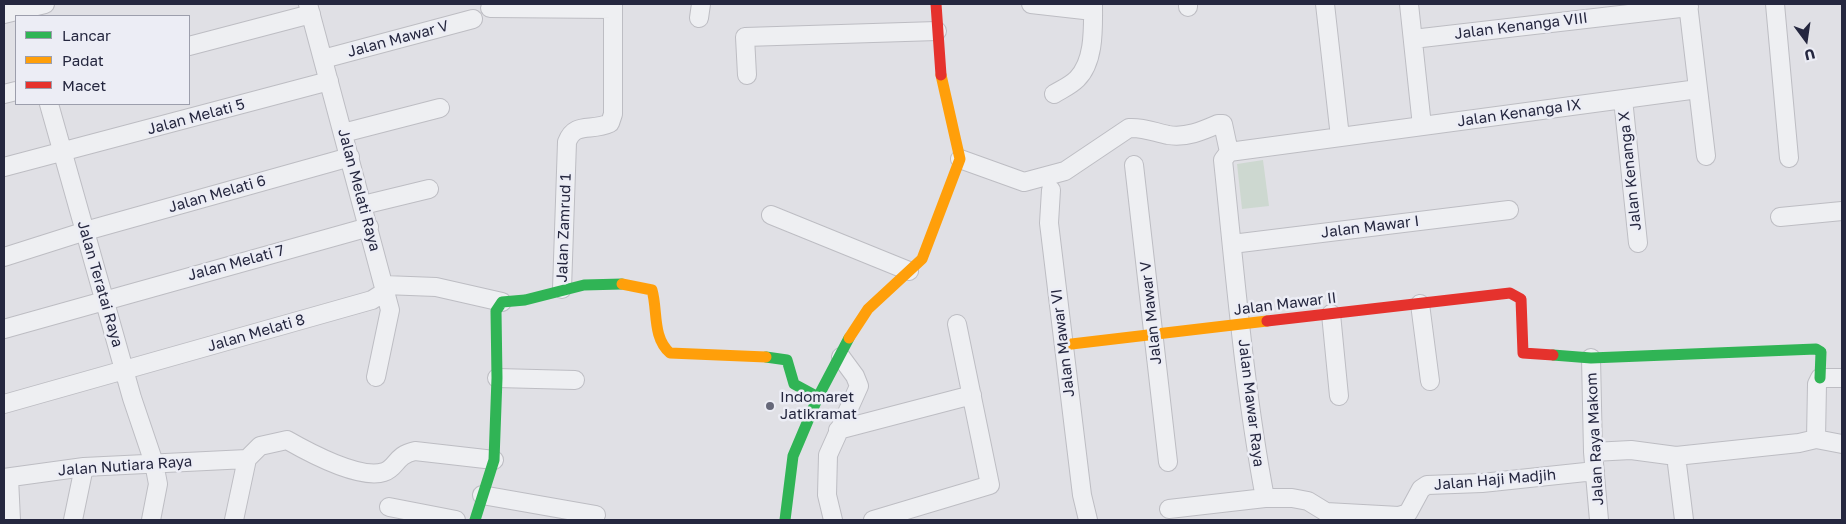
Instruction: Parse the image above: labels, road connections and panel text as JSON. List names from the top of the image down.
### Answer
{
  "streets": {
    "street": [
      "Jalan Kenanga VIII",
      "Jalan Mawar V",
      "Jalan Kenanga IX",
      "Jalan Melati 5",
      "Jalan Kenanga X",
      "Jalan Melati Raya",
      "Jalan Melati 6",
      "Jalan Mawar I",
      "Jalan Zamrud 1",
      "Jalan Melati 7",
      "Jalan Teratai Raya",
      "Jalan Mawar II",
      "Jalan Melati 8",
      "Jalan Mawar VI",
      "Jalan Mawar Raya",
      "Jalan Raya Makom",
      "Jalan Nutiara Raya",
      "Jalan Haji Madjih"
    ]
  },
  "crossings": [
    ["Jalan Mawar V", "Jalan Melati Raya"],
    ["Jalan Mawar V", "Jalan Mawar II"],
    ["Jalan Kenanga IX", "Jalan Kenanga X"],
    ["Jalan Melati 5", "Jalan Melati Raya"],
    ["Jalan Melati 5", "Jalan Teratai Raya"],
    ["Jalan Melati Raya", "Jalan Melati 6"],
    ["Jalan Melati Raya", "Jalan Melati 7"],
    ["Jalan Melati Raya", "Jalan Melati 8"],
    ["Jalan Melati 6", "Jalan Teratai Raya"],
    ["Jalan Mawar I", "Jalan Mawar Raya"],
    ["Jalan Melati 7", "Jalan Teratai Raya"],
    ["Jalan Teratai Raya", "Jalan Melati 8"],
    ["Jalan Teratai Raya", "Jalan Nutiara Raya"],
    ["Jalan Mawar II", "Jalan Mawar VI"],
    ["Jalan Mawar II", "Jalan Mawar Raya"],
    ["Jalan Mawar II", "Jalan Raya Makom"],
    ["Jalan Mawar Raya", "Jalan Haji Madjih"],
    ["Jalan Raya Makom", "Jalan Haji Madjih"]
  ],
  "places": ["Indomaret Jatikramat"],
  "legend": ["Lancar", "Padat", "Macet"],
  "north": "bottom"
}
